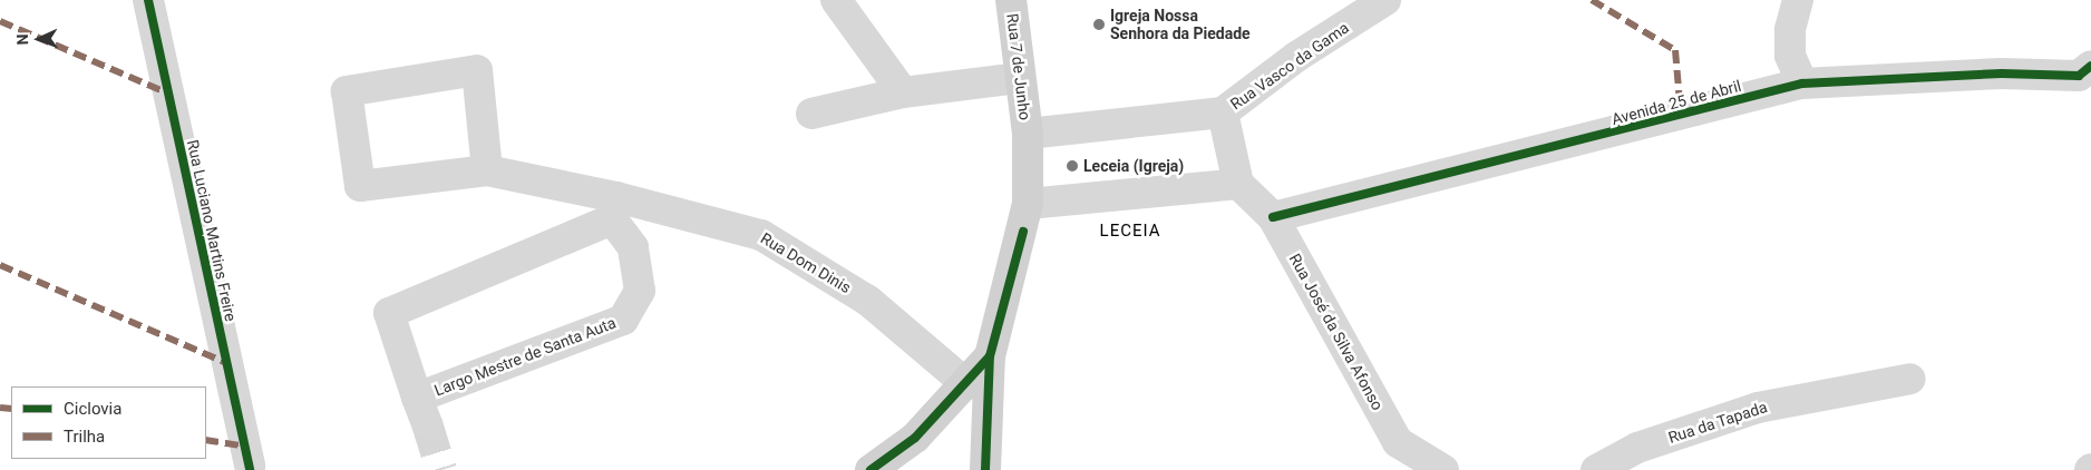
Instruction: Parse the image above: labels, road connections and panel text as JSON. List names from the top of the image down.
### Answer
{
  "streets": {
    "main road": ["Rua 7 de Junho"],
    "street": [
      "Rua Vasco da Gama",
      "Avenida 25 de Abril",
      "Rua Luciano Martins Freire",
      "Rua Dom Dinis",
      "Rua José da Silva Afonso",
      "Largo Mestre de Santa Auta",
      "Rua da Tapada"
    ]
  },
  "crossings": [
    ["Avenida 25 de Abril", "Rua José da Silva Afonso"],
    ["Rua Dom Dinis", "Largo Mestre de Santa Auta"]
  ],
  "districts": ["LECEIA"],
  "places": ["Igreja Nossa Senhora da Piedade", "Leceia (Igreja)"],
  "legend": ["Ciclovia", "Trilha"],
  "north": "left"
}
